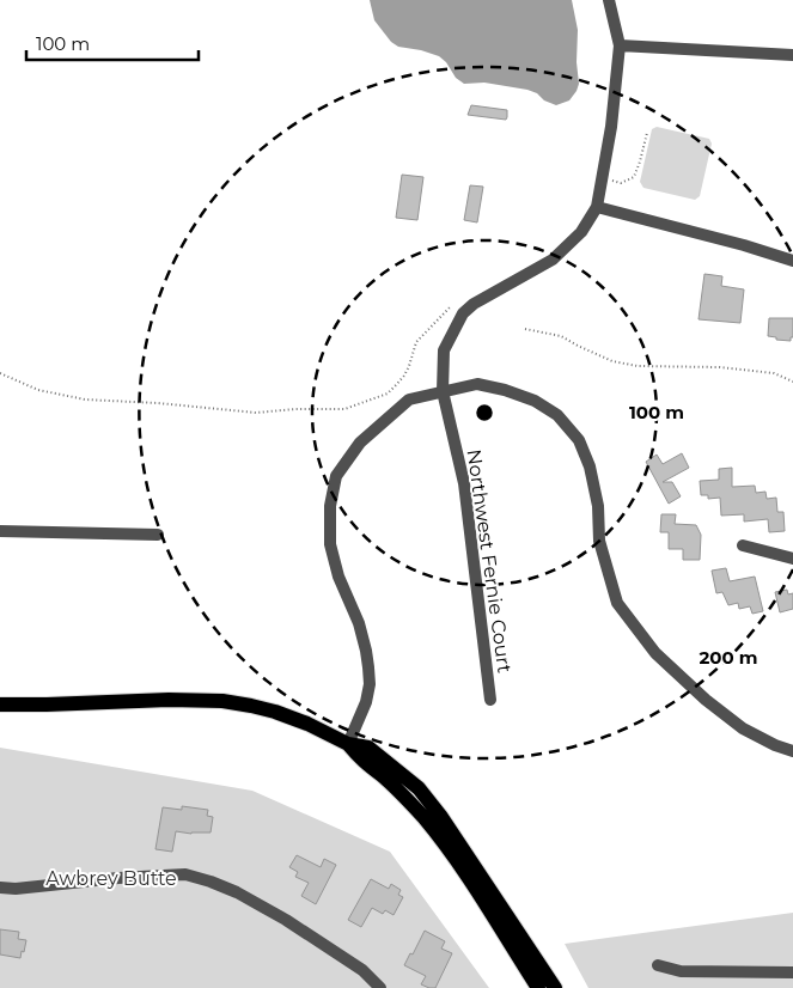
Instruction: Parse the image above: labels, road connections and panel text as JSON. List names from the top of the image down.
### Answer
{
  "streets": {
    "street": ["Northwest Fernie Court"]
  },
  "parks": ["Awbrey Butte"],
  "scale_bar": "100 m",
  "rings": ["100 m", "200 m"]
}
